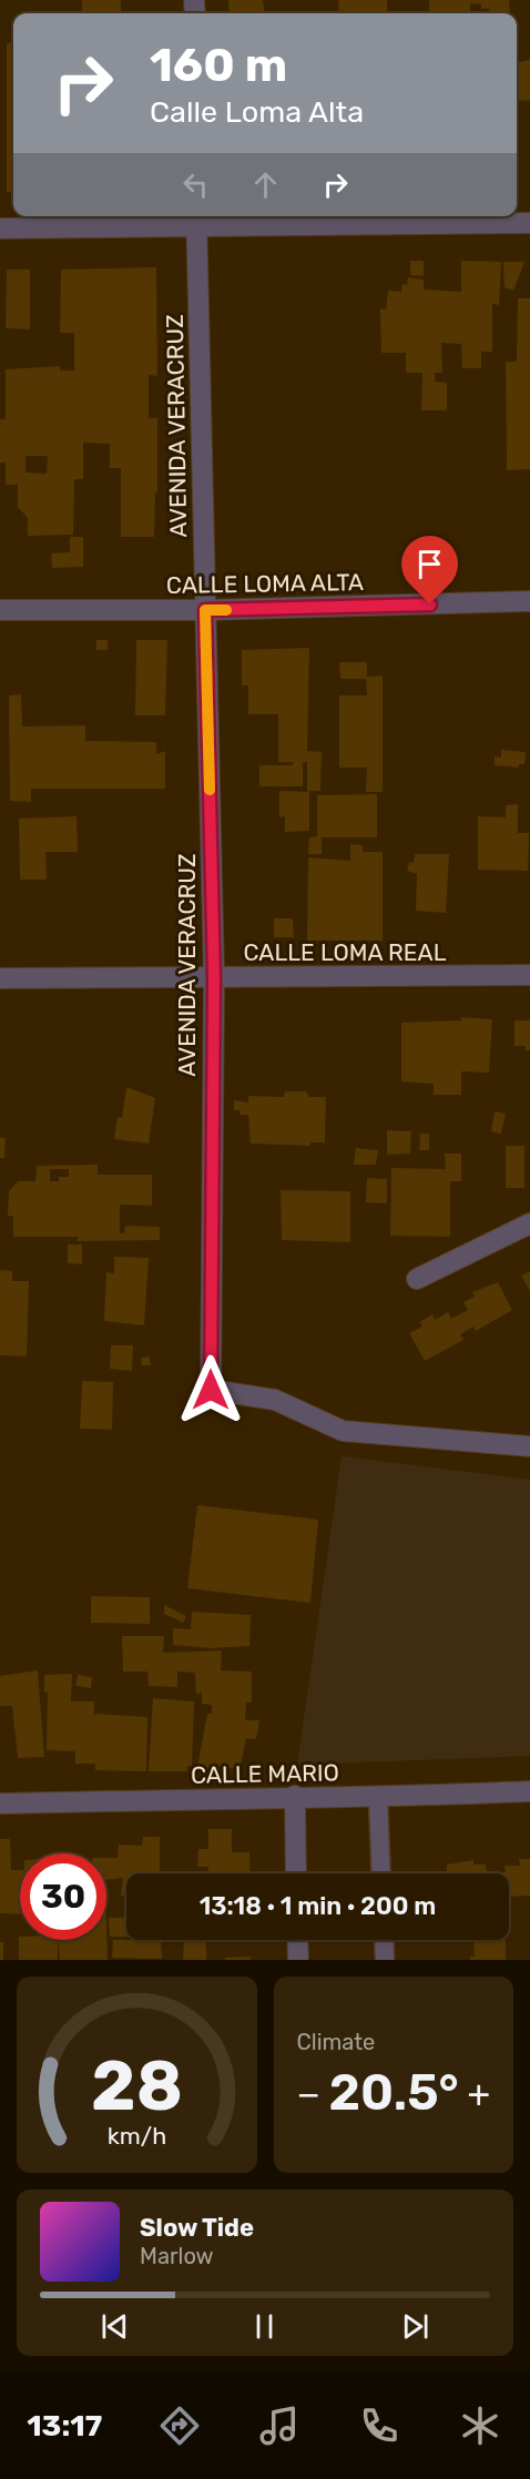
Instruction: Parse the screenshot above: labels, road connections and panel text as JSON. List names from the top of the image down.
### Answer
{
  "streets": {
    "street": [
      "AVENIDA VERACRUZ",
      "CALLE LOMA ALTA",
      "CALLE LOMA REAL",
      "CALLE MARIO"
    ]
  },
  "crossings": [
    ["AVENIDA VERACRUZ", "CALLE LOMA ALTA"],
    ["AVENIDA VERACRUZ", "CALLE LOMA REAL"]
  ],
  "page": {
    "turn": ["160 m", "Calle Loma Alta"],
    "limit": "30",
    "trip": "13:18 · 1 min · 200 m",
    "tile": "Climate",
    "heat": ["−", "20.5°", "+"],
    "song": ["Slow Tide", "Marlow"],
    "tabs": "13:17",
    "gauge": ["28", "km/h"]
  }
}
